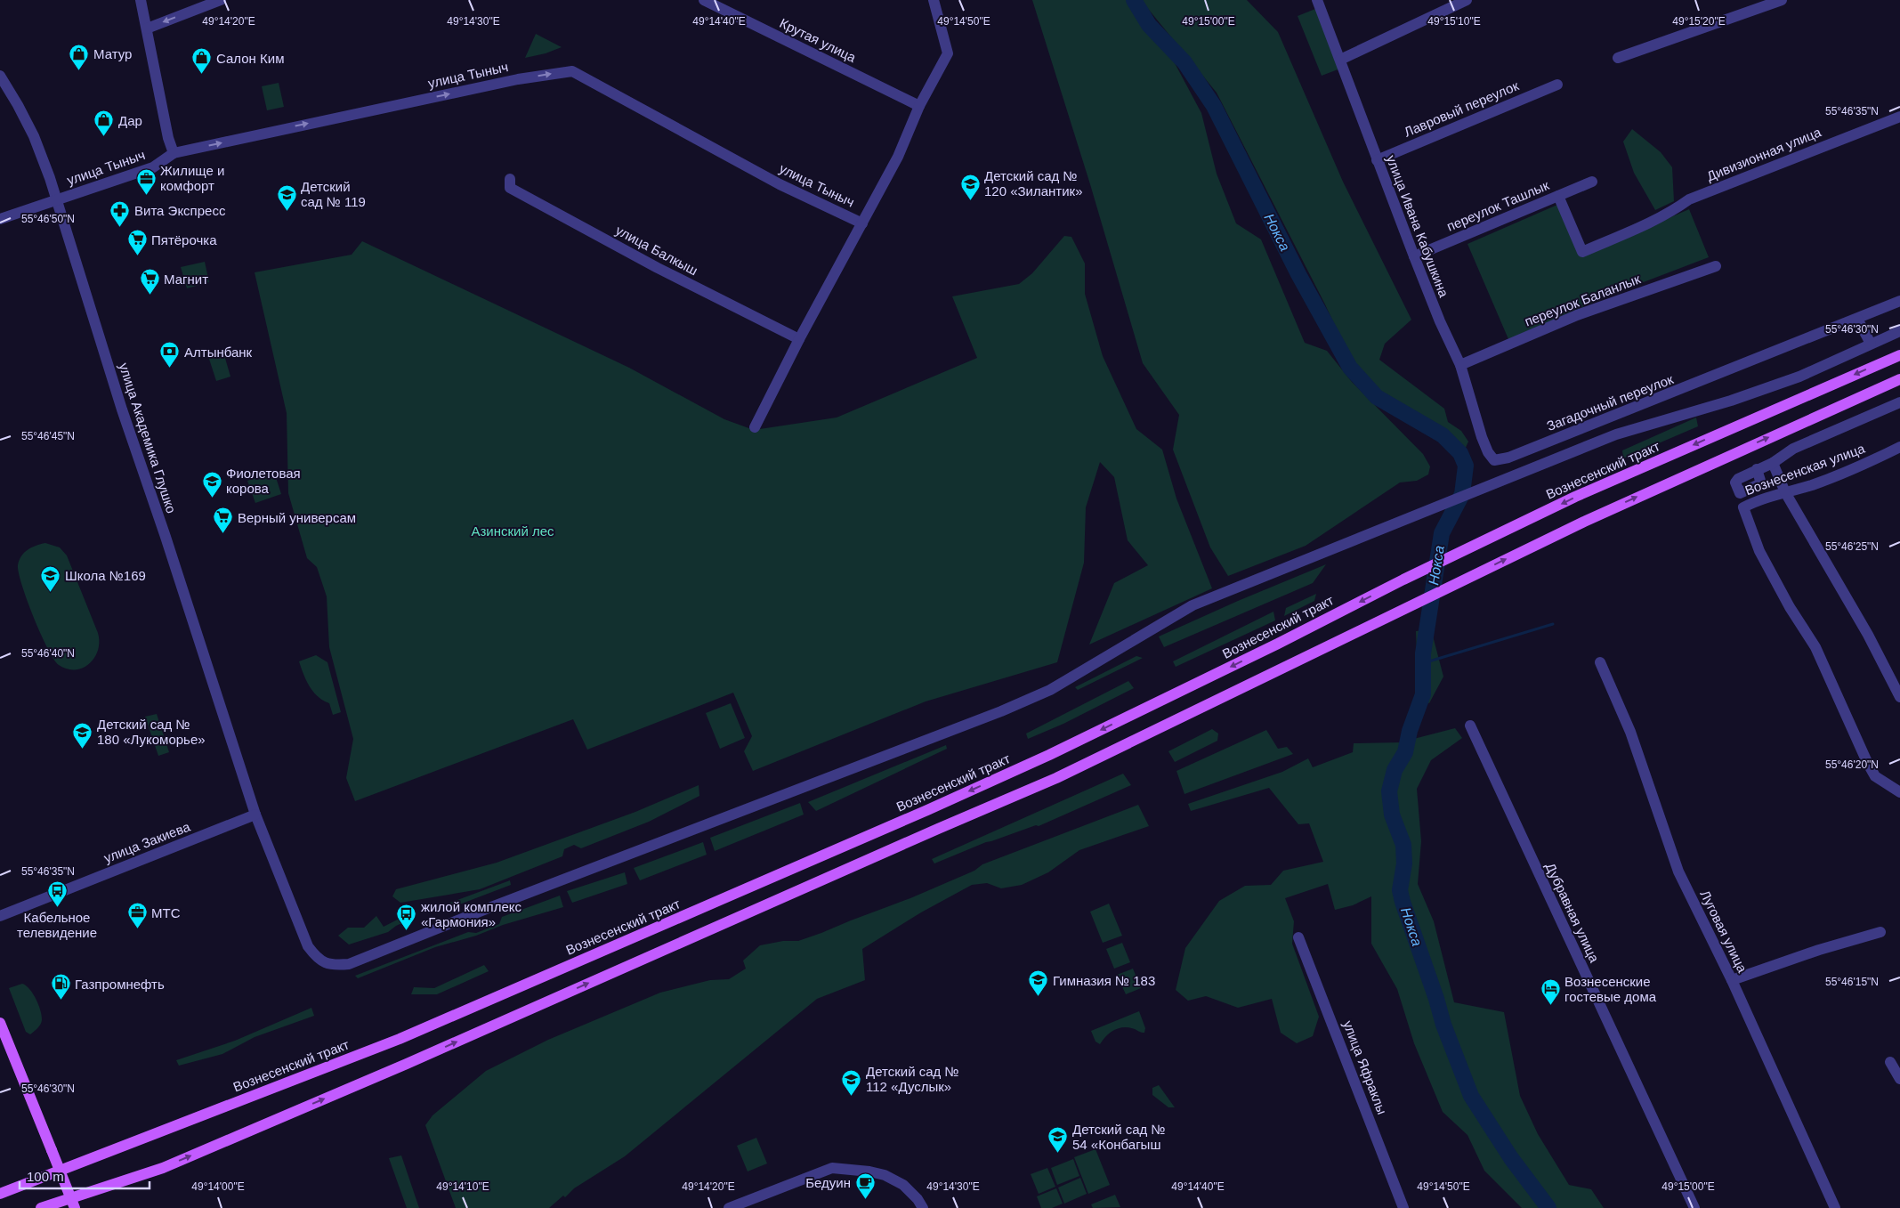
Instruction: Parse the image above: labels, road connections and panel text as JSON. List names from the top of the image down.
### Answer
{
  "streets": {
    "main road": ["Вознесенский тракт"],
    "street": [
      "Крутая улица",
      "улица Тыныч",
      "Лавровый переулок",
      "Дивизионная улица",
      "переулок Ташлык",
      "улица Ивана Кабушкина",
      "улица Балкыш",
      "переулок Баланлык",
      "Загадочный переулок",
      "улица Академика Глушко",
      "Вознесенская улица",
      "улица Закиева",
      "Дубравная улица",
      "Луговая улица",
      "улица Яфраклы"
    ]
  },
  "crossings": [
    ["улица Тыныч", "улица Академика Глушко"],
    ["Лавровый переулок", "улица Ивана Кабушкина"],
    ["Дивизионная улица", "переулок Ташлык"],
    ["переулок Ташлык", "улица Ивана Кабушкина"],
    ["улица Ивана Кабушкина", "переулок Баланлык"],
    ["улица Ивана Кабушкина", "Загадочный переулок"],
    ["улица Академика Глушко", "улица Закиева"]
  ],
  "one_way": ["улица Тыныч"],
  "water": ["Нокса"],
  "parks": ["Азинский лес"],
  "places": {
    "shop": ["Матур", "Салон Ким", "Дар"],
    "office": ["Жилище и комфорт", "МТС"],
    "school or university": [
      "Детский сад № 120 «Зилантик»",
      "Детский сад № 119",
      "Фиолетовая корова",
      "Школа №169",
      "Детский сад № 180 «Лукоморье»",
      "Гимназия № 183",
      "Детский сад № 112 «Дуслык»",
      "Детский сад № 54 «Конбагыш"
    ],
    "pharmacy": ["Вита Экспресс"],
    "supermarket": ["Пятёрочка", "Магнит", "Верный универсам"],
    "bank": ["Алтынбанк"],
    "bus stop": ["Кабельное телевидение", "жилой комплекс «Гармония»"],
    "fuel station": ["Газпромнефть"],
    "hotel": ["Вознесенские гостевые дома"],
    "cafe": ["Бедуин"]
  },
  "scale_bar": "100 m",
  "coordinates": [
    "49°15'10\"E",
    "49°14'20\"E",
    "49°14'30\"E",
    "49°14'40\"E",
    "49°14'50\"E",
    "49°15'00\"E",
    "49°15'20\"E",
    "55°46'35\"N",
    "55°46'50\"N",
    "55°46'30\"N",
    "55°46'45\"N",
    "55°46'25\"N",
    "55°46'40\"N",
    "55°46'20\"N",
    "55°46'15\"N",
    "49°14'00\"E",
    "49°14'10\"E"
  ]
}
